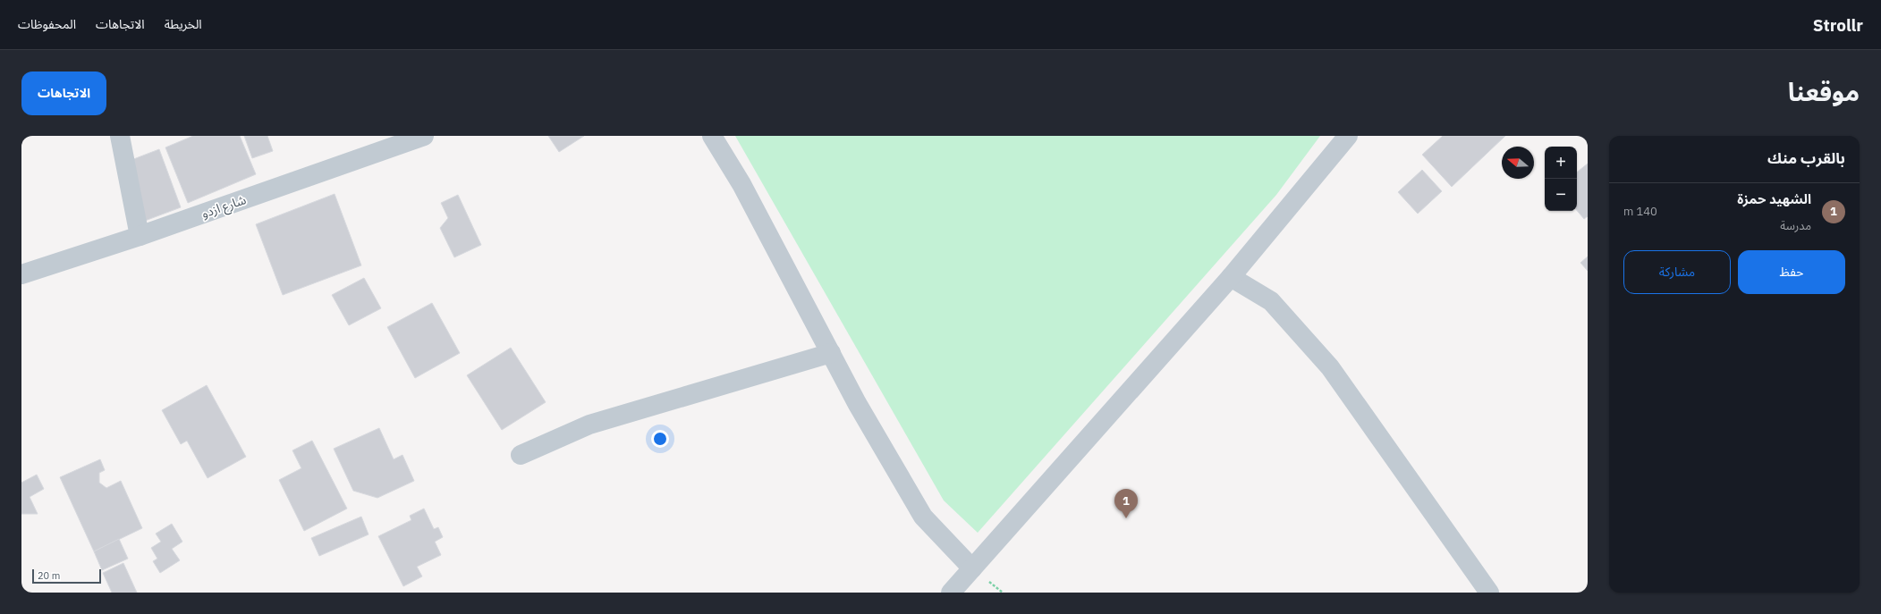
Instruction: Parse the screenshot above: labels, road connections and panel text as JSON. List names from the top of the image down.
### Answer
{
  "streets": {
    "street": ["شارع ازدو"]
  },
  "scale_bar": "20 m",
  "north": "left",
  "page": {
    "header": "Strollr",
    "nav": ["الخريطة", "الاتجاهات", "المحفوظات"],
    "title": "موقعنا",
    "buttons": [
      "الاتجاهات",
      ["حفظ", "مشاركة"]
    ],
    "heading": "بالقرب منك",
    "map_buttons": ["+", "−"],
    "list": [
      {
        "mark": "1",
        "name": "الشهيد حمزة",
        "note": "مدرسة",
        "value": "140 m"
      }
    ],
    "pins": "1",
    "scale": "20 m"
  }
}
